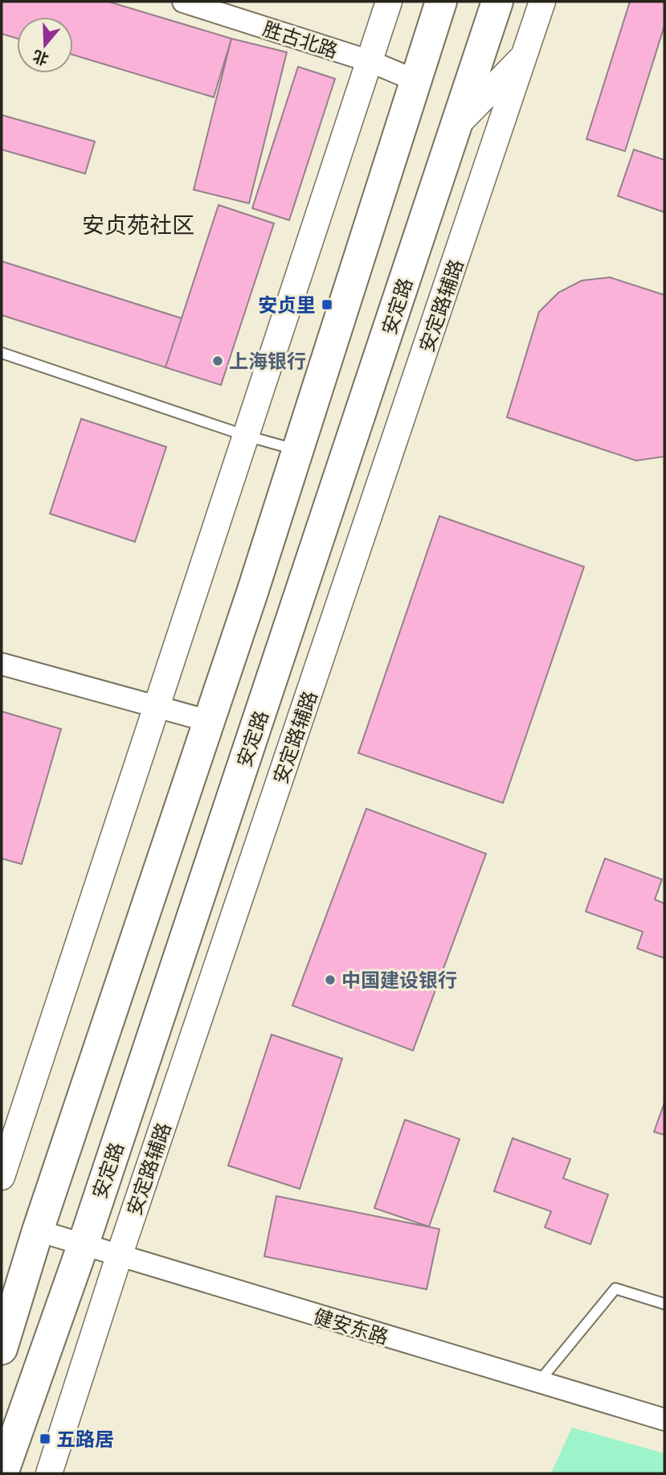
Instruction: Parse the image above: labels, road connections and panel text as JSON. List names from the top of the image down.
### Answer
{
  "streets": {
    "main road": ["安定路"],
    "street": ["胜古北路", "安定路辅路", "健安东路"]
  },
  "crossings": [
    ["安定路辅路", "健安东路"],
    ["安定路", "健安东路"]
  ],
  "districts": ["安贞苑社区"],
  "places": {
    "transit": ["安贞里", "五路居"],
    "other": ["上海银行", "中国建设银行"]
  },
  "north": "bottom"
}
